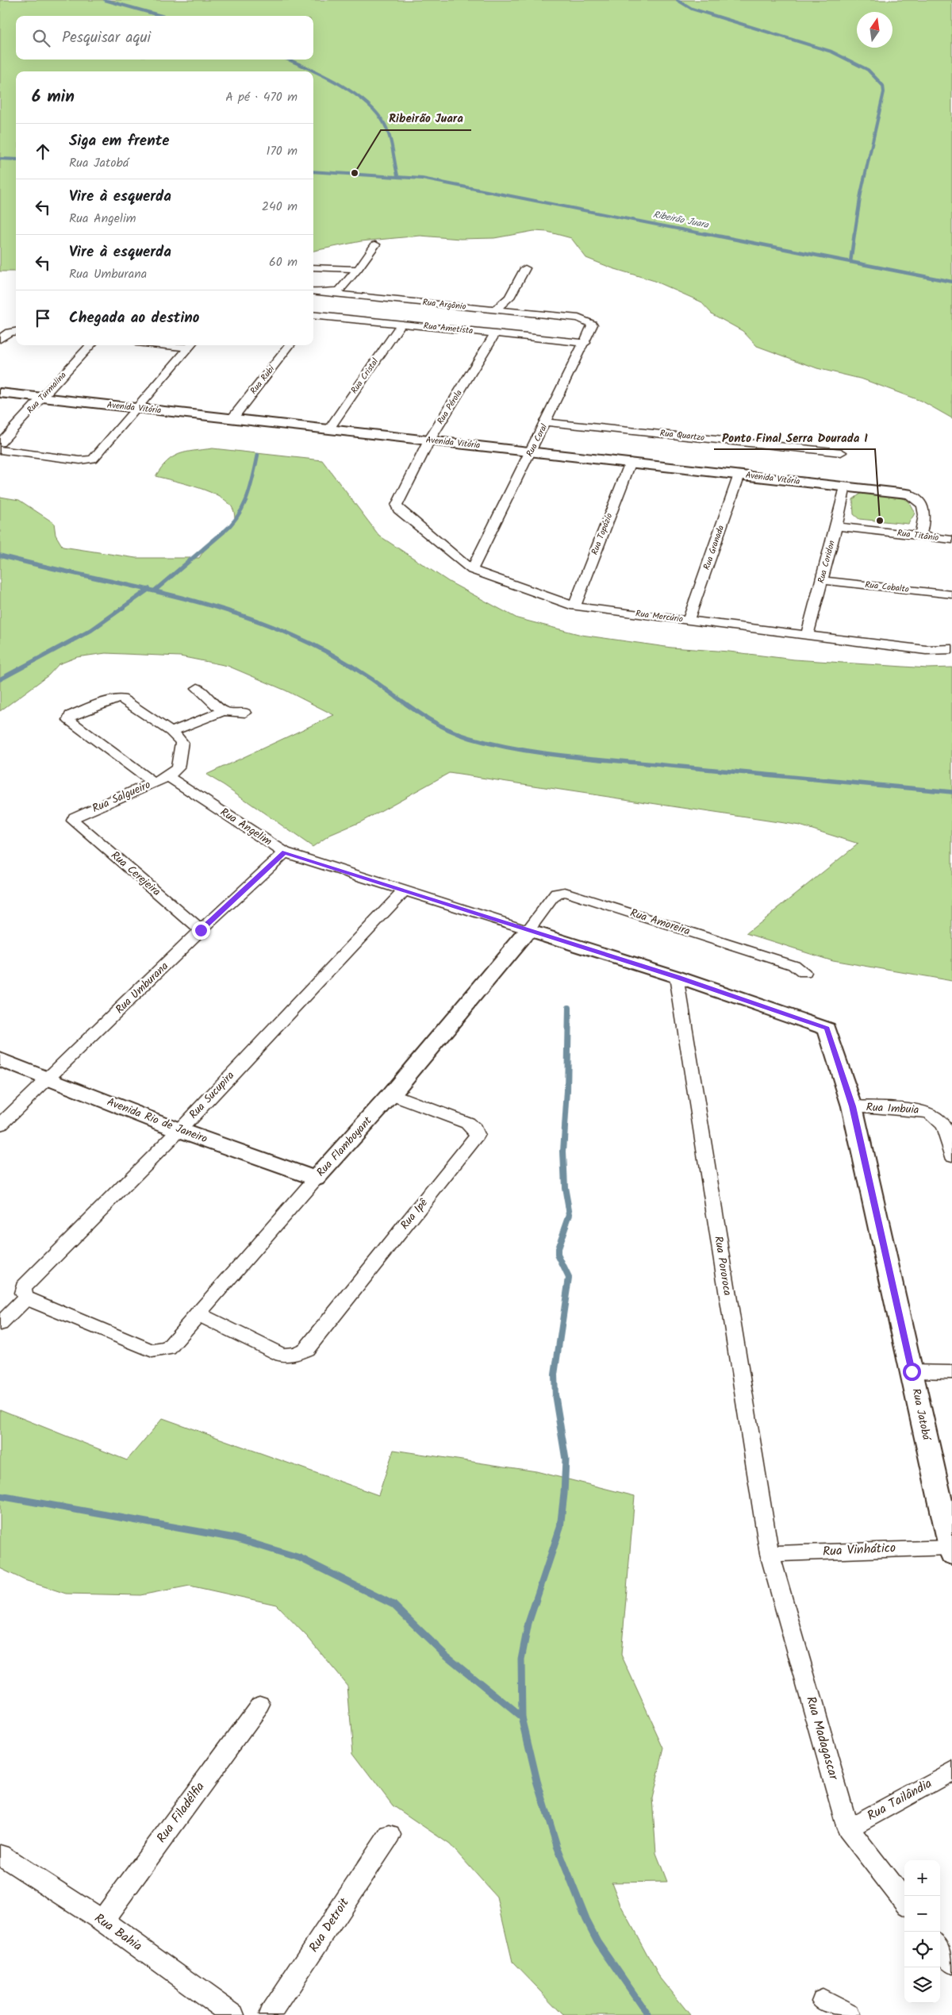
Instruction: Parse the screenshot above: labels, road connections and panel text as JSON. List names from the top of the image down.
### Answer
{
  "streets": {
    "street": [
      "Rua Argônio",
      "Rua Ametista",
      "Rua Cristal",
      "Rua Rubi",
      "Rua Turmalina",
      "Rua Pérola",
      "Avenida Vitória",
      "Rua Quartzo",
      "Rua Coral",
      "Rua Topázio",
      "Rua Titânio",
      "Rua Granada",
      "Rua Coridon",
      "Rua Cobalto",
      "Rua Mercúrio",
      "Rua Salgueiro",
      "Rua Angelim",
      "Rua Cerejeira",
      "Rua Amoreira",
      "Rua Umburana",
      "Rua Sucupira",
      "Rua Imbuia",
      "Avenida Rio de Janeiro",
      "Rua Flamboyant",
      "Rua Ipê",
      "Rua Pororoca",
      "Rua Jatobá",
      "Rua Vinhático",
      "Rua Madagascar",
      "Rua Tailândia",
      "Rua Filadélfia",
      "Rua Detroit",
      "Rua Bahia"
    ]
  },
  "crossings": [
    ["Rua Argônio", "Rua Coral"],
    ["Rua Ametista", "Rua Cristal"],
    ["Rua Ametista", "Rua Pérola"],
    ["Rua Ametista", "Rua Coral"],
    ["Rua Cristal", "Avenida Vitória"],
    ["Rua Rubi", "Avenida Vitória"],
    ["Rua Turmalina", "Avenida Vitória"],
    ["Rua Pérola", "Avenida Vitória"],
    ["Rua Pérola", "Rua Mercúrio"],
    ["Avenida Vitória", "Rua Coral"],
    ["Avenida Vitória", "Rua Topázio"],
    ["Avenida Vitória", "Rua Granada"],
    ["Avenida Vitória", "Rua Coridon"],
    ["Rua Quartzo", "Rua Coral"],
    ["Rua Coral", "Rua Mercúrio"],
    ["Rua Topázio", "Rua Mercúrio"],
    ["Rua Titânio", "Rua Coridon"],
    ["Rua Granada", "Rua Mercúrio"],
    ["Rua Coridon", "Rua Cobalto"],
    ["Rua Coridon", "Rua Mercúrio"],
    ["Rua Salgueiro", "Rua Angelim"],
    ["Rua Salgueiro", "Rua Cerejeira"],
    ["Rua Angelim", "Rua Amoreira"],
    ["Rua Angelim", "Rua Umburana"],
    ["Rua Angelim", "Rua Sucupira"],
    ["Rua Angelim", "Rua Flamboyant"],
    ["Rua Angelim", "Rua Pororoca"],
    ["Rua Angelim", "Rua Jatobá"],
    ["Rua Cerejeira", "Rua Umburana"],
    ["Rua Amoreira", "Rua Flamboyant"],
    ["Rua Umburana", "Avenida Rio de Janeiro"],
    ["Rua Sucupira", "Avenida Rio de Janeiro"],
    ["Rua Imbuia", "Rua Jatobá"],
    ["Avenida Rio de Janeiro", "Rua Flamboyant"],
    ["Rua Flamboyant", "Rua Ipê"],
    ["Rua Pororoca", "Rua Vinhático"],
    ["Rua Pororoca", "Rua Madagascar"],
    ["Rua Jatobá", "Rua Vinhático"],
    ["Rua Vinhático", "Rua Madagascar"],
    ["Rua Madagascar", "Rua Tailândia"],
    ["Rua Filadélfia", "Rua Bahia"]
  ],
  "water": ["Ribeirão Juara"],
  "places": ["Ribeirão Juara", "Ponto Final Serra Dourada I"],
  "north": "top",
  "page": {
    "search": "Pesquisar aqui",
    "heading": ["6 min", "A pé · 470 m"],
    "list": [
      ["Siga em frente", "Rua Jatobá", "170 m"],
      ["Vire à esquerda", "Rua Angelim", "240 m"],
      ["Vire à esquerda", "Rua Umburana", "60 m"],
      "Chegada ao destino"
    ],
    "map_buttons": ["+", "−"]
  }
}
